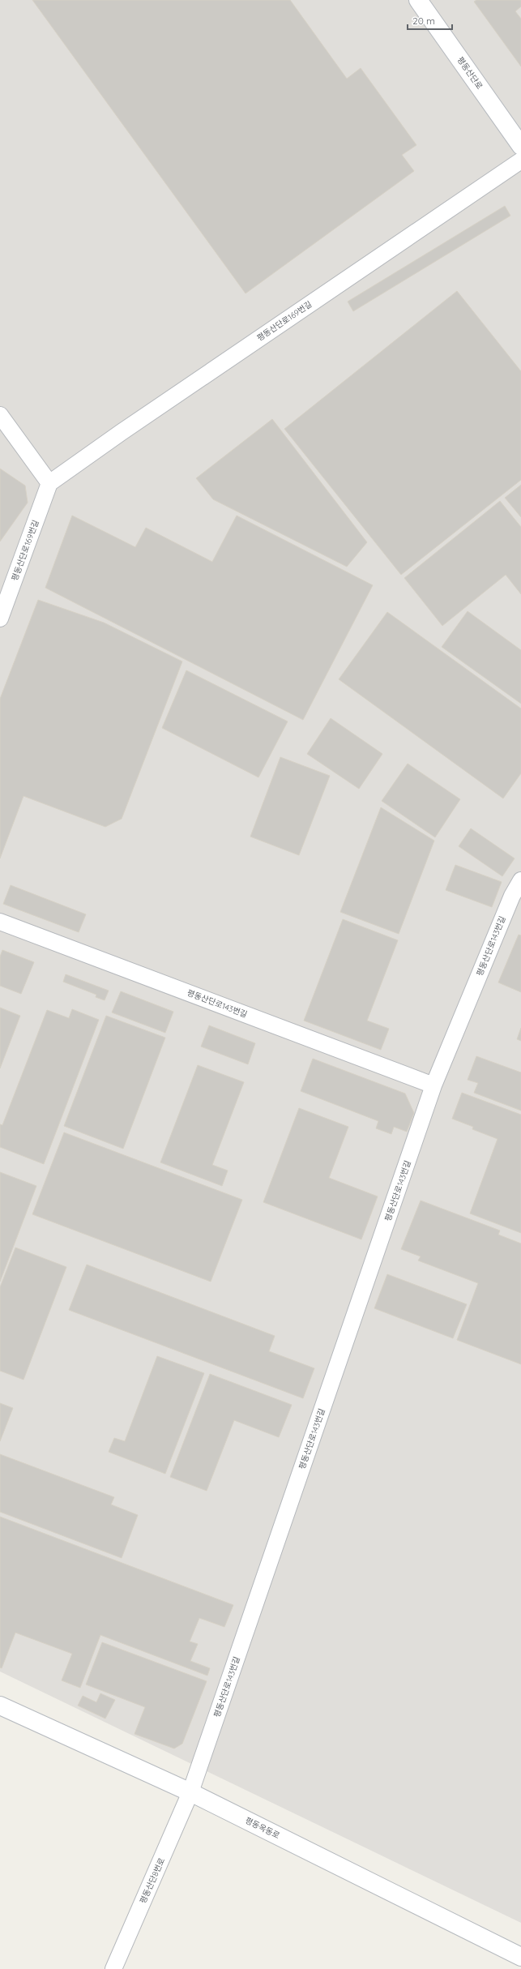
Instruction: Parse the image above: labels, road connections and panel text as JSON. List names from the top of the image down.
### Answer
{
  "streets": {
    "street": [
      "평동산단로",
      "평동산단로169번길",
      "평동산단로143번길",
      "평동옥동로",
      "평동산단8번로"
    ]
  },
  "crossings": [
    ["평동산단로143번길", "평동옥동로"],
    ["평동산단로143번길", "평동산단8번로"],
    ["평동옥동로", "평동산단8번로"]
  ],
  "scale_bar": "20 m"
}
